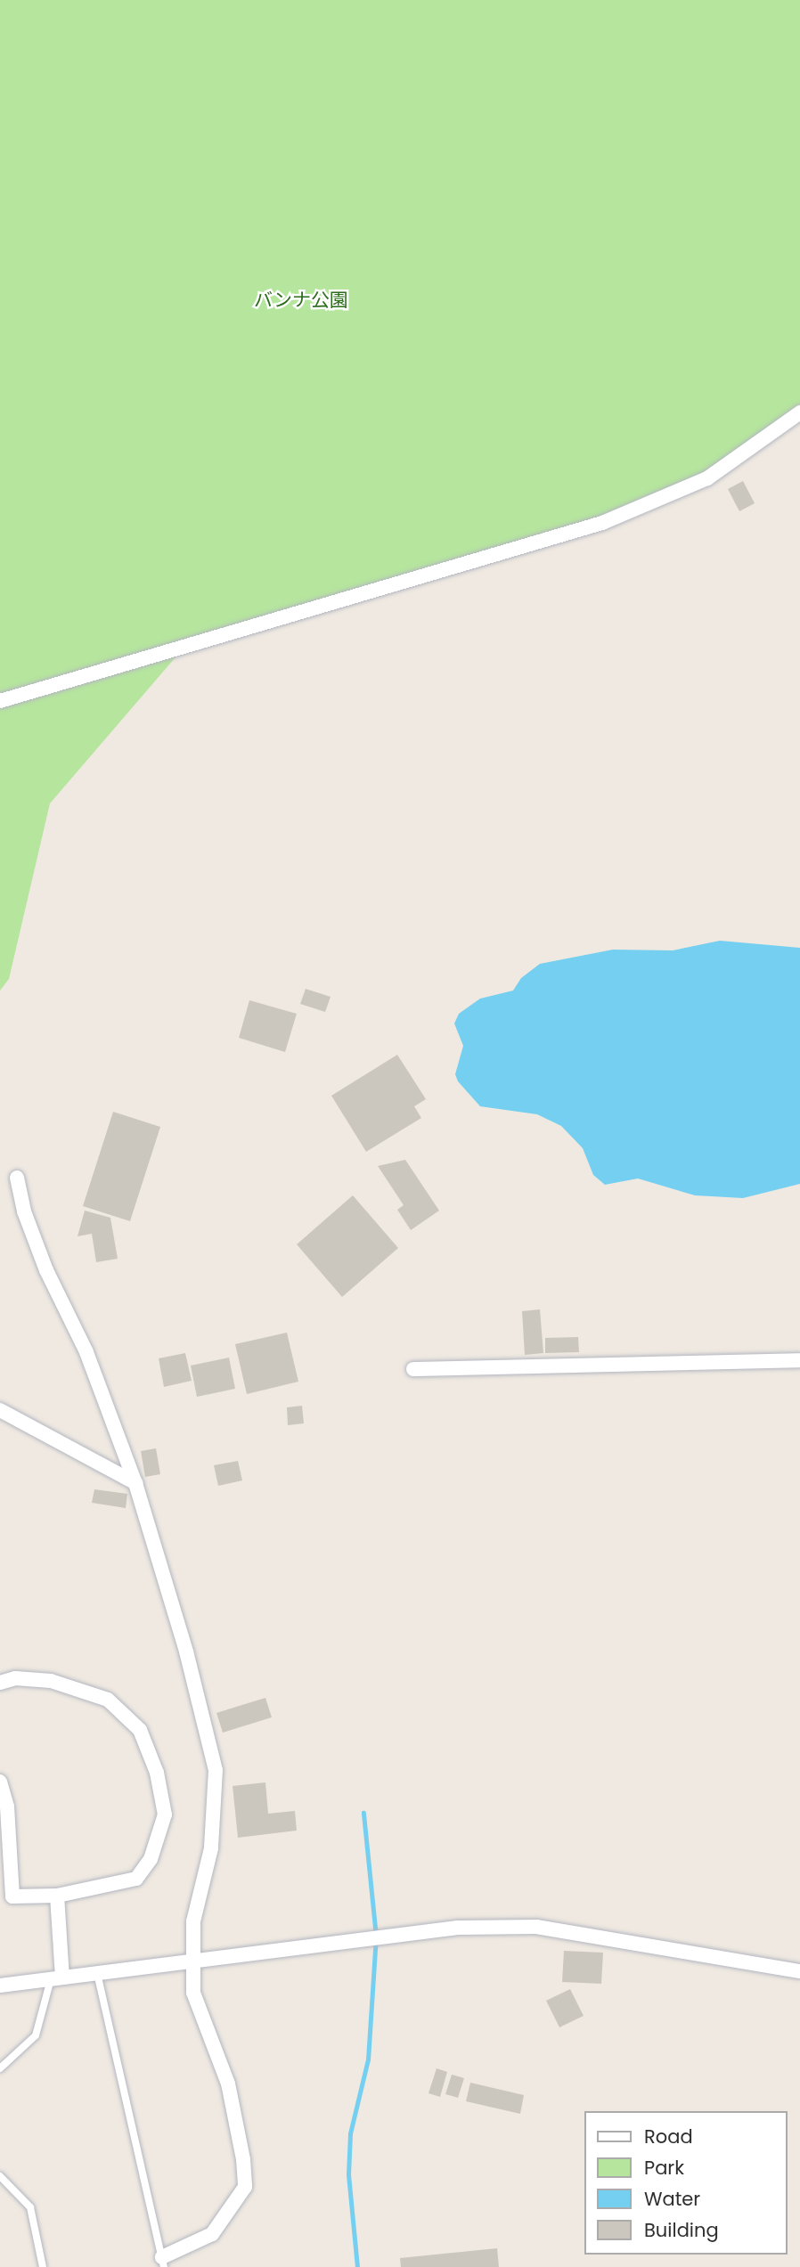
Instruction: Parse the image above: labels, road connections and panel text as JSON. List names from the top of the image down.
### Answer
{
  "parks": ["バンナ公園"],
  "legend": [
    "Road",
    "Park",
    "Water",
    "Building"
  ]
}
